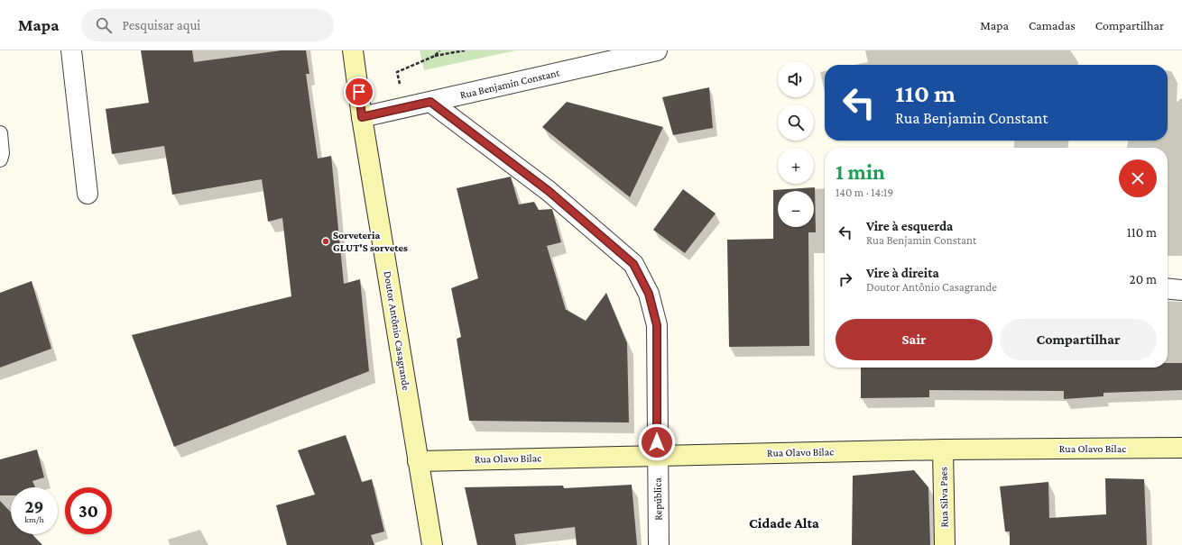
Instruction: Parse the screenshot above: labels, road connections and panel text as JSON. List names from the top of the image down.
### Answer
{
  "streets": {
    "main road": ["Doutor Antônio Casagrande", "Rua Olavo Bilac", "Rua Silva Paes"],
    "street": ["Rua Benjamin Constant", "República"]
  },
  "crossings": [
    ["Rua Benjamin Constant", "Doutor Antônio Casagrande"],
    ["Rua Benjamin Constant", "República"],
    ["Doutor Antônio Casagrande", "Rua Olavo Bilac"],
    ["Rua Olavo Bilac", "Rua Silva Paes"],
    ["Rua Olavo Bilac", "República"]
  ],
  "districts": ["Cidade Alta"],
  "places": ["Sorveteria GLUT'S sorvetes"],
  "page": {
    "header": "Mapa",
    "search": "Pesquisar aqui",
    "nav": ["Mapa", "Camadas", "Compartilhar"],
    "map_buttons": ["+", "−"],
    "turn": ["110 m", "Rua Benjamin Constant"],
    "heading": ["1 min", "140 m · 14:19"],
    "list": [
      {
        "name": "Vire à esquerda",
        "note": "Rua Benjamin Constant",
        "value": "110 m"
      },
      {
        "name": "Vire à direita",
        "note": "Doutor Antônio Casagrande",
        "value": "20 m"
      }
    ],
    "buttons": ["Sair", "Compartilhar"],
    "speed": "29 km/h",
    "limit": "30"
  }
}
